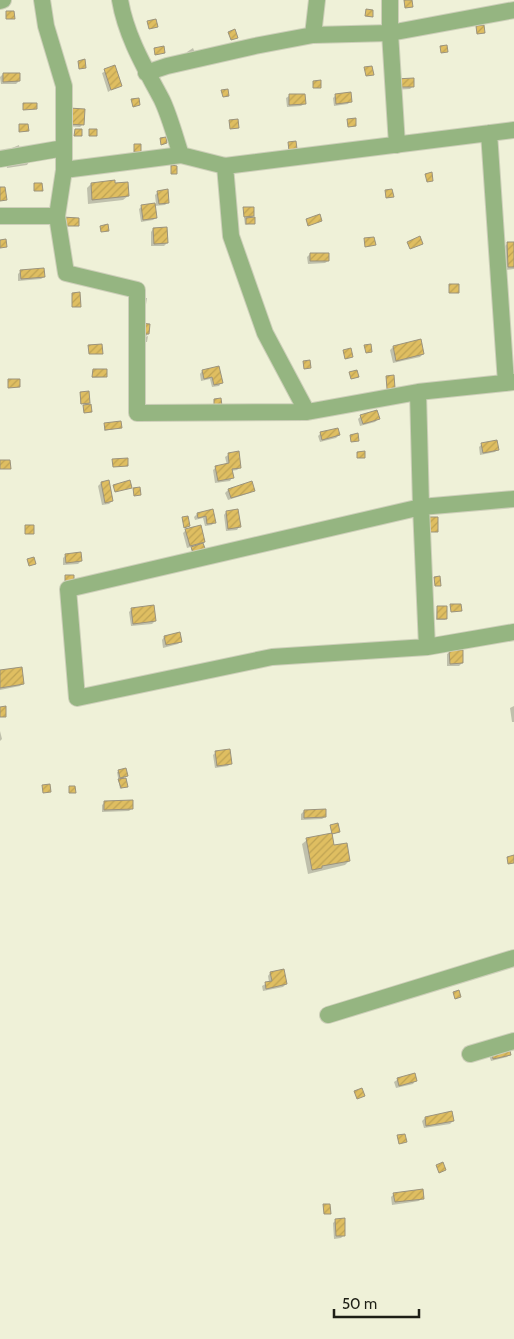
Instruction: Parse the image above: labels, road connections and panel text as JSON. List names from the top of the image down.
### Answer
{
  "scale_bar": "50 m"
}
